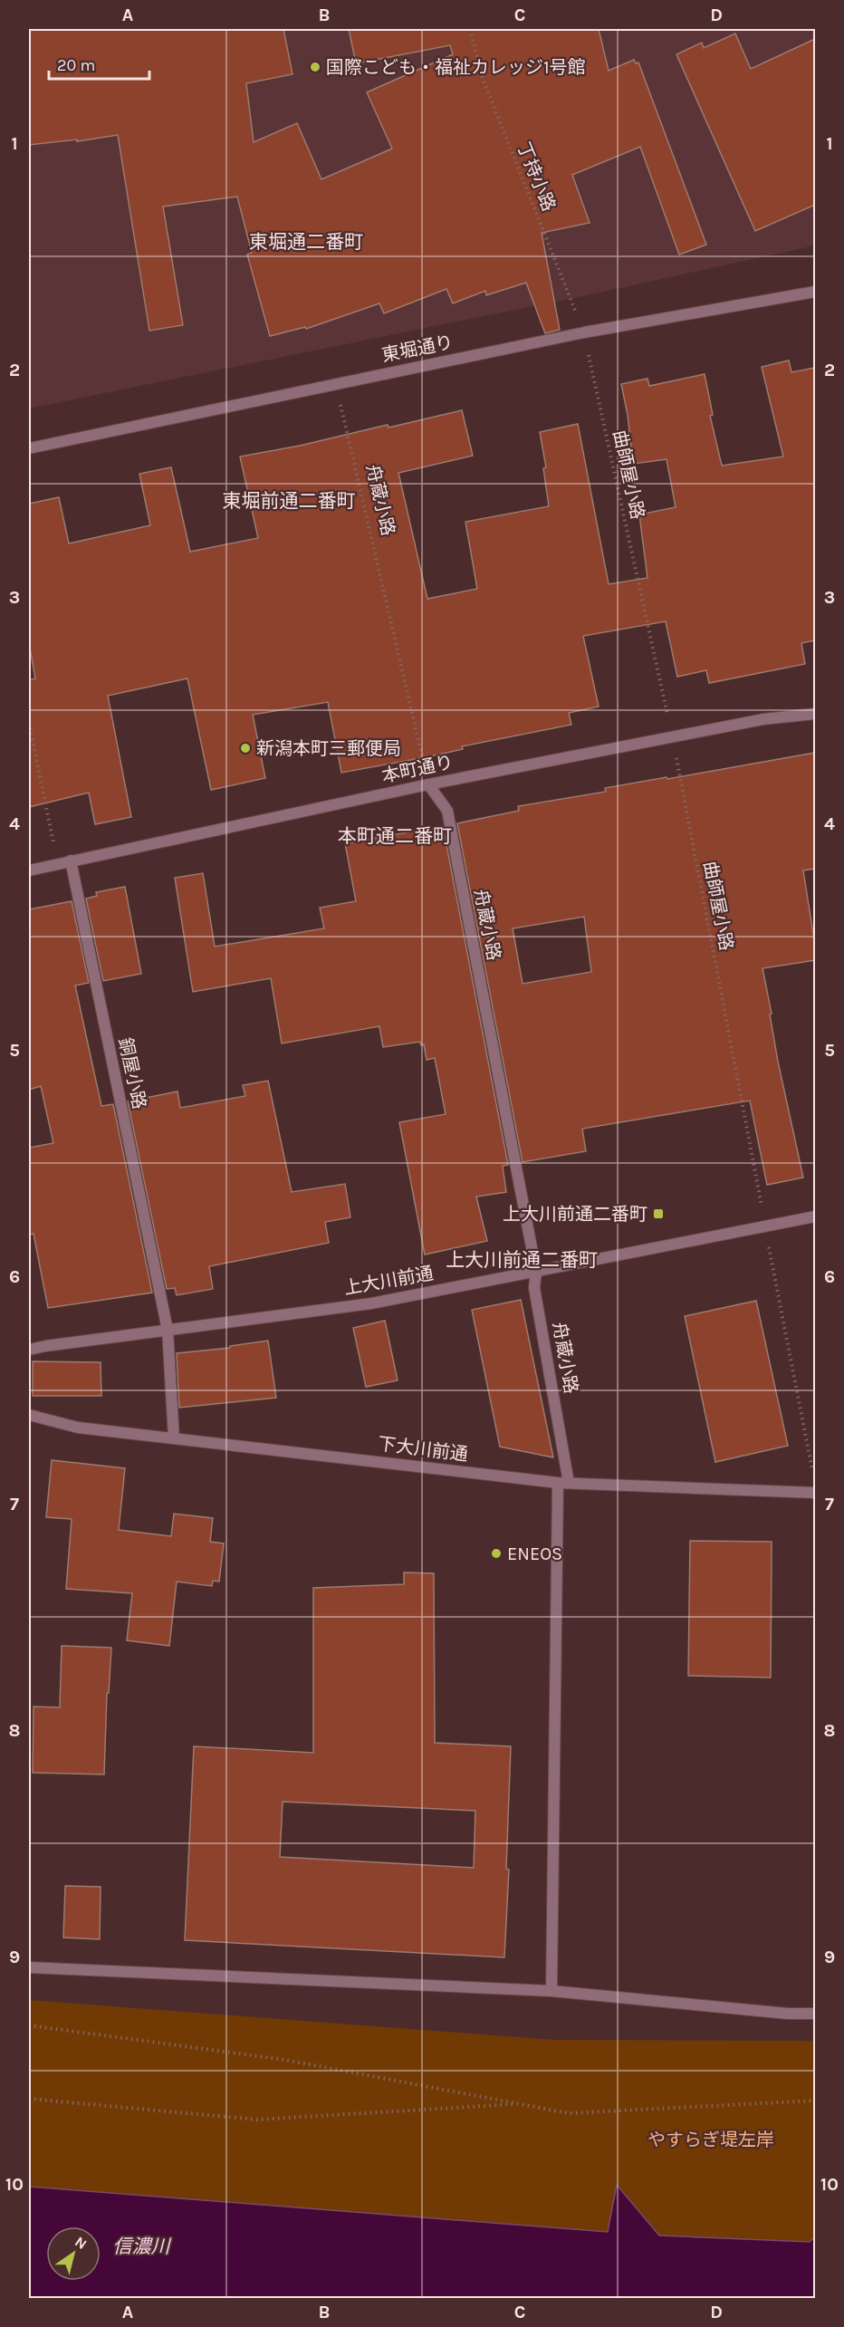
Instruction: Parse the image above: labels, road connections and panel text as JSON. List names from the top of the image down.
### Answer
{
  "streets": {
    "street": [
      "東堀通り",
      "舟蔵小路",
      "本町通り",
      "銅屋小路",
      "上大川前通",
      "下大川前通"
    ],
    "path": ["丁持小路", "曲師屋小路"]
  },
  "crossings": [
    ["丁持小路", "東堀通り"],
    ["丁持小路", "曲師屋小路"],
    ["東堀通り", "曲師屋小路"],
    ["東堀通り", "舟蔵小路"],
    ["曲師屋小路", "本町通り"],
    ["曲師屋小路", "上大川前通"],
    ["舟蔵小路", "本町通り"],
    ["舟蔵小路", "上大川前通"],
    ["舟蔵小路", "下大川前通"],
    ["本町通り", "銅屋小路"],
    ["銅屋小路", "上大川前通"],
    ["銅屋小路", "下大川前通"]
  ],
  "districts": [
    "東堀通二番町",
    "東堀前通二番町",
    "本町通二番町",
    "上大川前通二番町"
  ],
  "water": ["信濃川"],
  "parks": ["やすらぎ堤左岸"],
  "places": {
    "other": ["国際こども・福祉カレッジ1号館", "新潟本町三郵便局", "ENEOS"],
    "transit": ["上大川前通二番町"]
  },
  "scale_bar": "20 m",
  "north": "top right",
  "grid": {
    "columns": [
      "A",
      "B",
      "C",
      "D"
    ],
    "rows": [
      "1",
      "2",
      "3",
      "4",
      "5",
      "6",
      "7",
      "8",
      "9",
      "10"
    ]
  }
}
